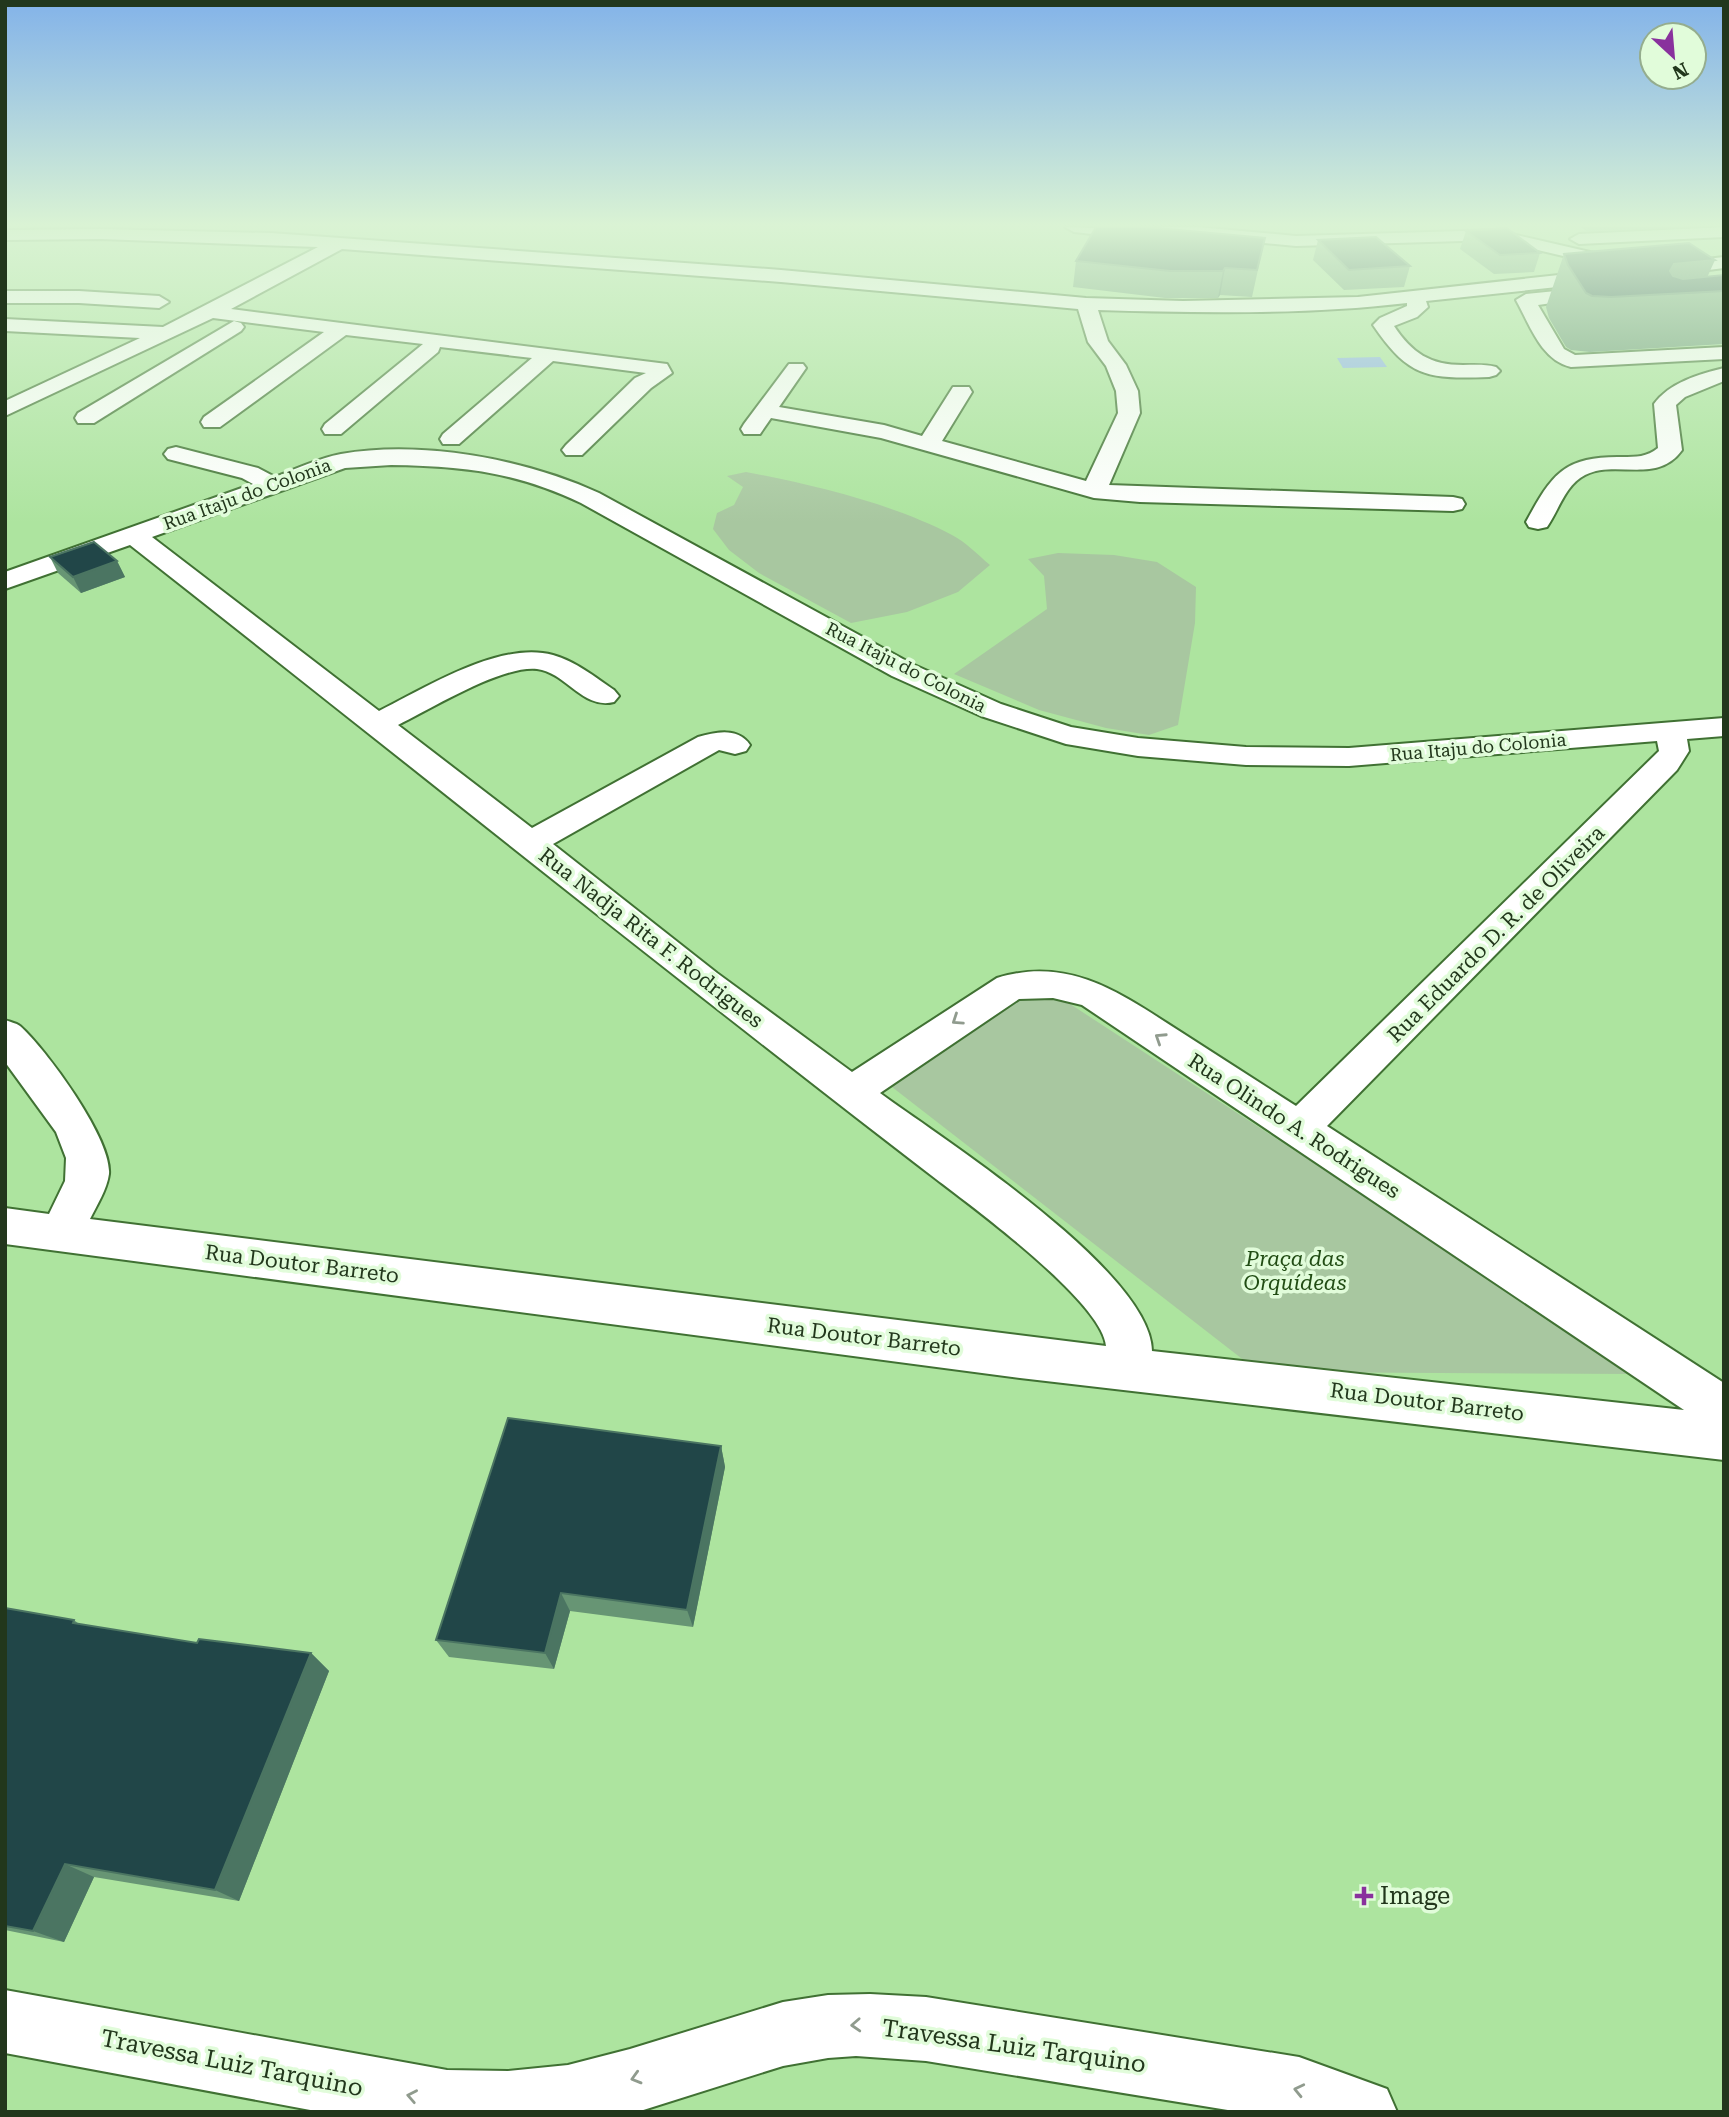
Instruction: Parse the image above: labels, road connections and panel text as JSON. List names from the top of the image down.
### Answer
{
  "streets": {
    "street": [
      "Rua Itaju do Colonia",
      "Rua Eduardo D. R. de Oliveira",
      "Rua Nadja Rita F. Rodrigues",
      "Rua Olindo A. Rodrigues",
      "Rua Doutor Barreto",
      "Travessa Luiz Tarquino"
    ]
  },
  "crossings": [
    ["Rua Itaju do Colonia", "Rua Eduardo D. R. de Oliveira"],
    ["Rua Itaju do Colonia", "Rua Nadja Rita F. Rodrigues"],
    ["Rua Eduardo D. R. de Oliveira", "Rua Olindo A. Rodrigues"],
    ["Rua Nadja Rita F. Rodrigues", "Rua Olindo A. Rodrigues"],
    ["Rua Nadja Rita F. Rodrigues", "Rua Doutor Barreto"]
  ],
  "one_way": ["Rua Olindo A. Rodrigues", "Travessa Luiz Tarquino"],
  "parks": ["Praça das Orquídeas"],
  "places": {
    "health": ["Image"]
  },
  "north": "bottom right"
}
